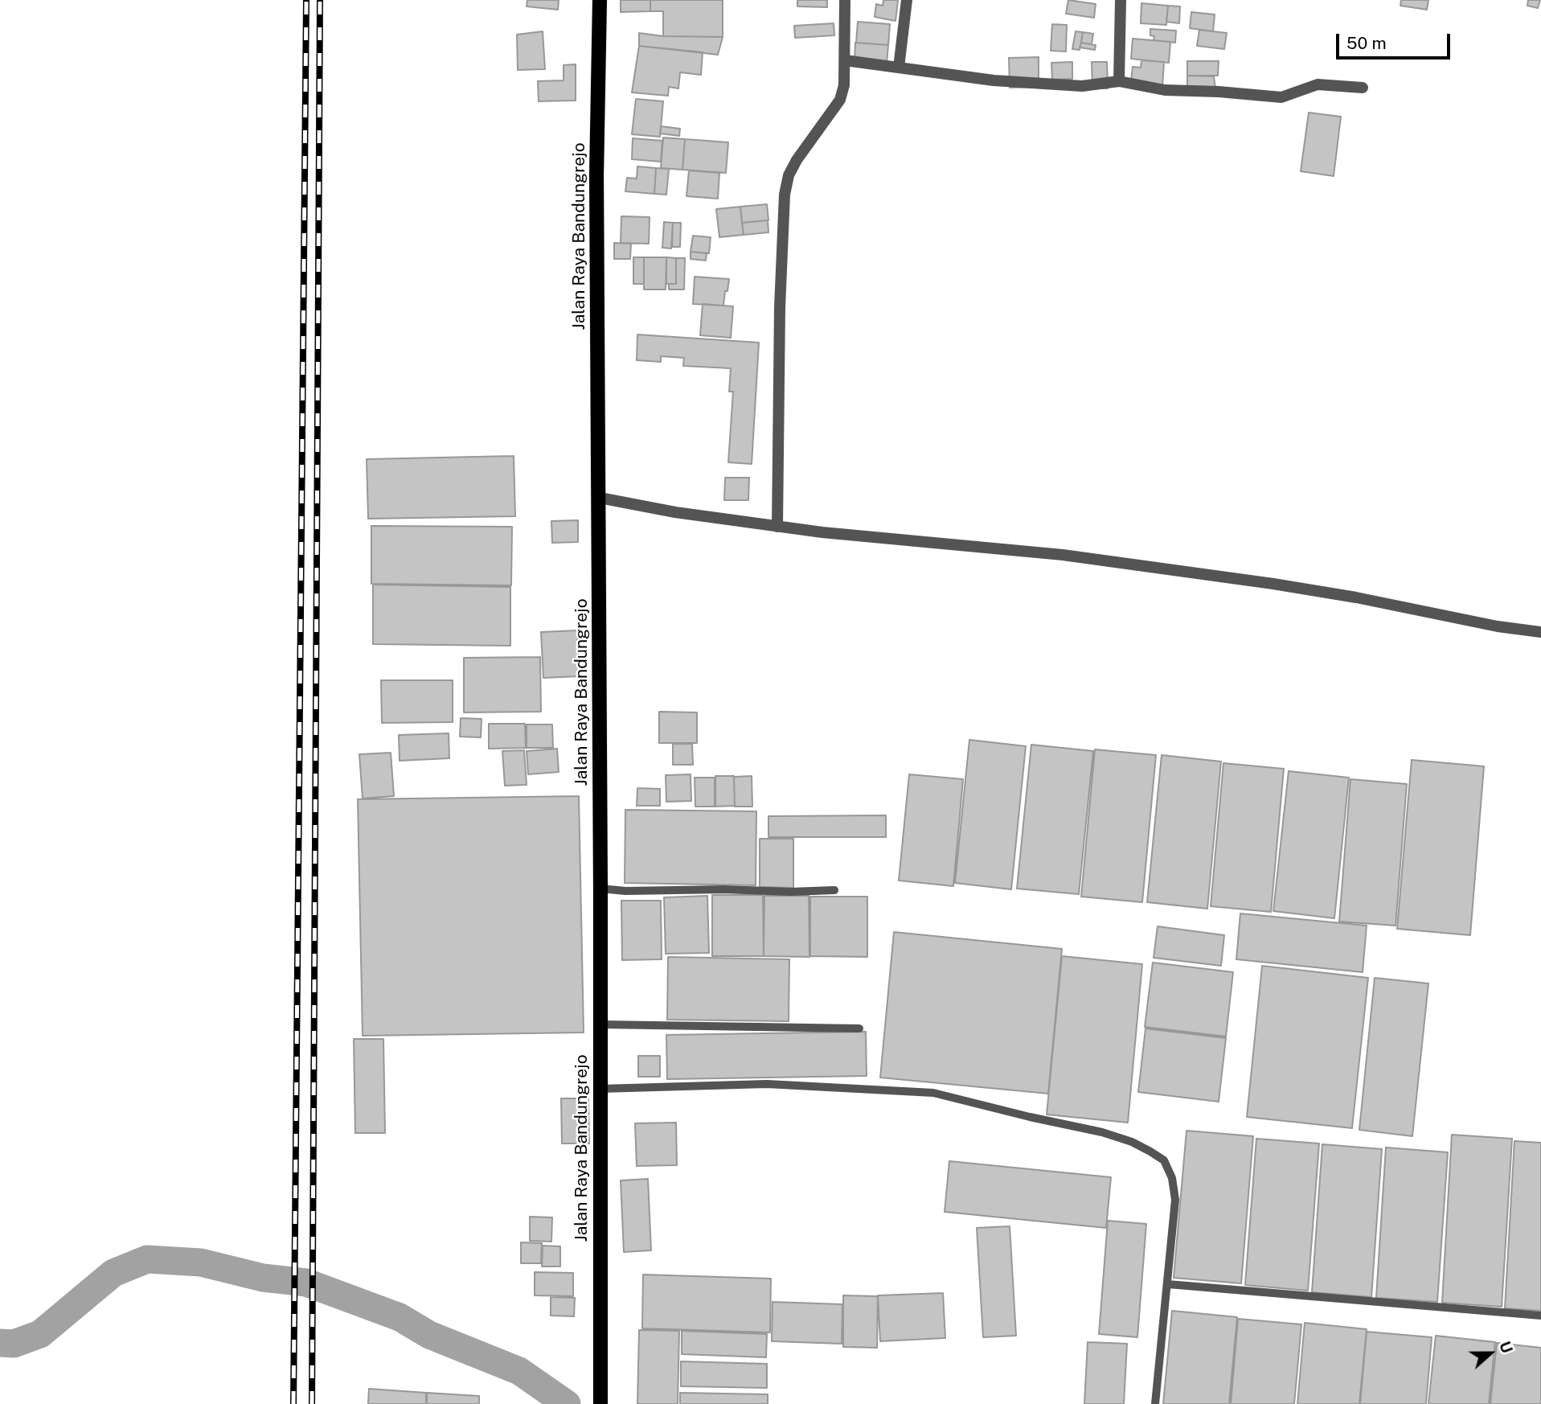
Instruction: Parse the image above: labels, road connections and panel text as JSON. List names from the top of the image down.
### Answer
{
  "streets": {
    "main road": ["Jalan Raya Bandungrejo"]
  },
  "scale_bar": "50 m",
  "north": "right"
}
